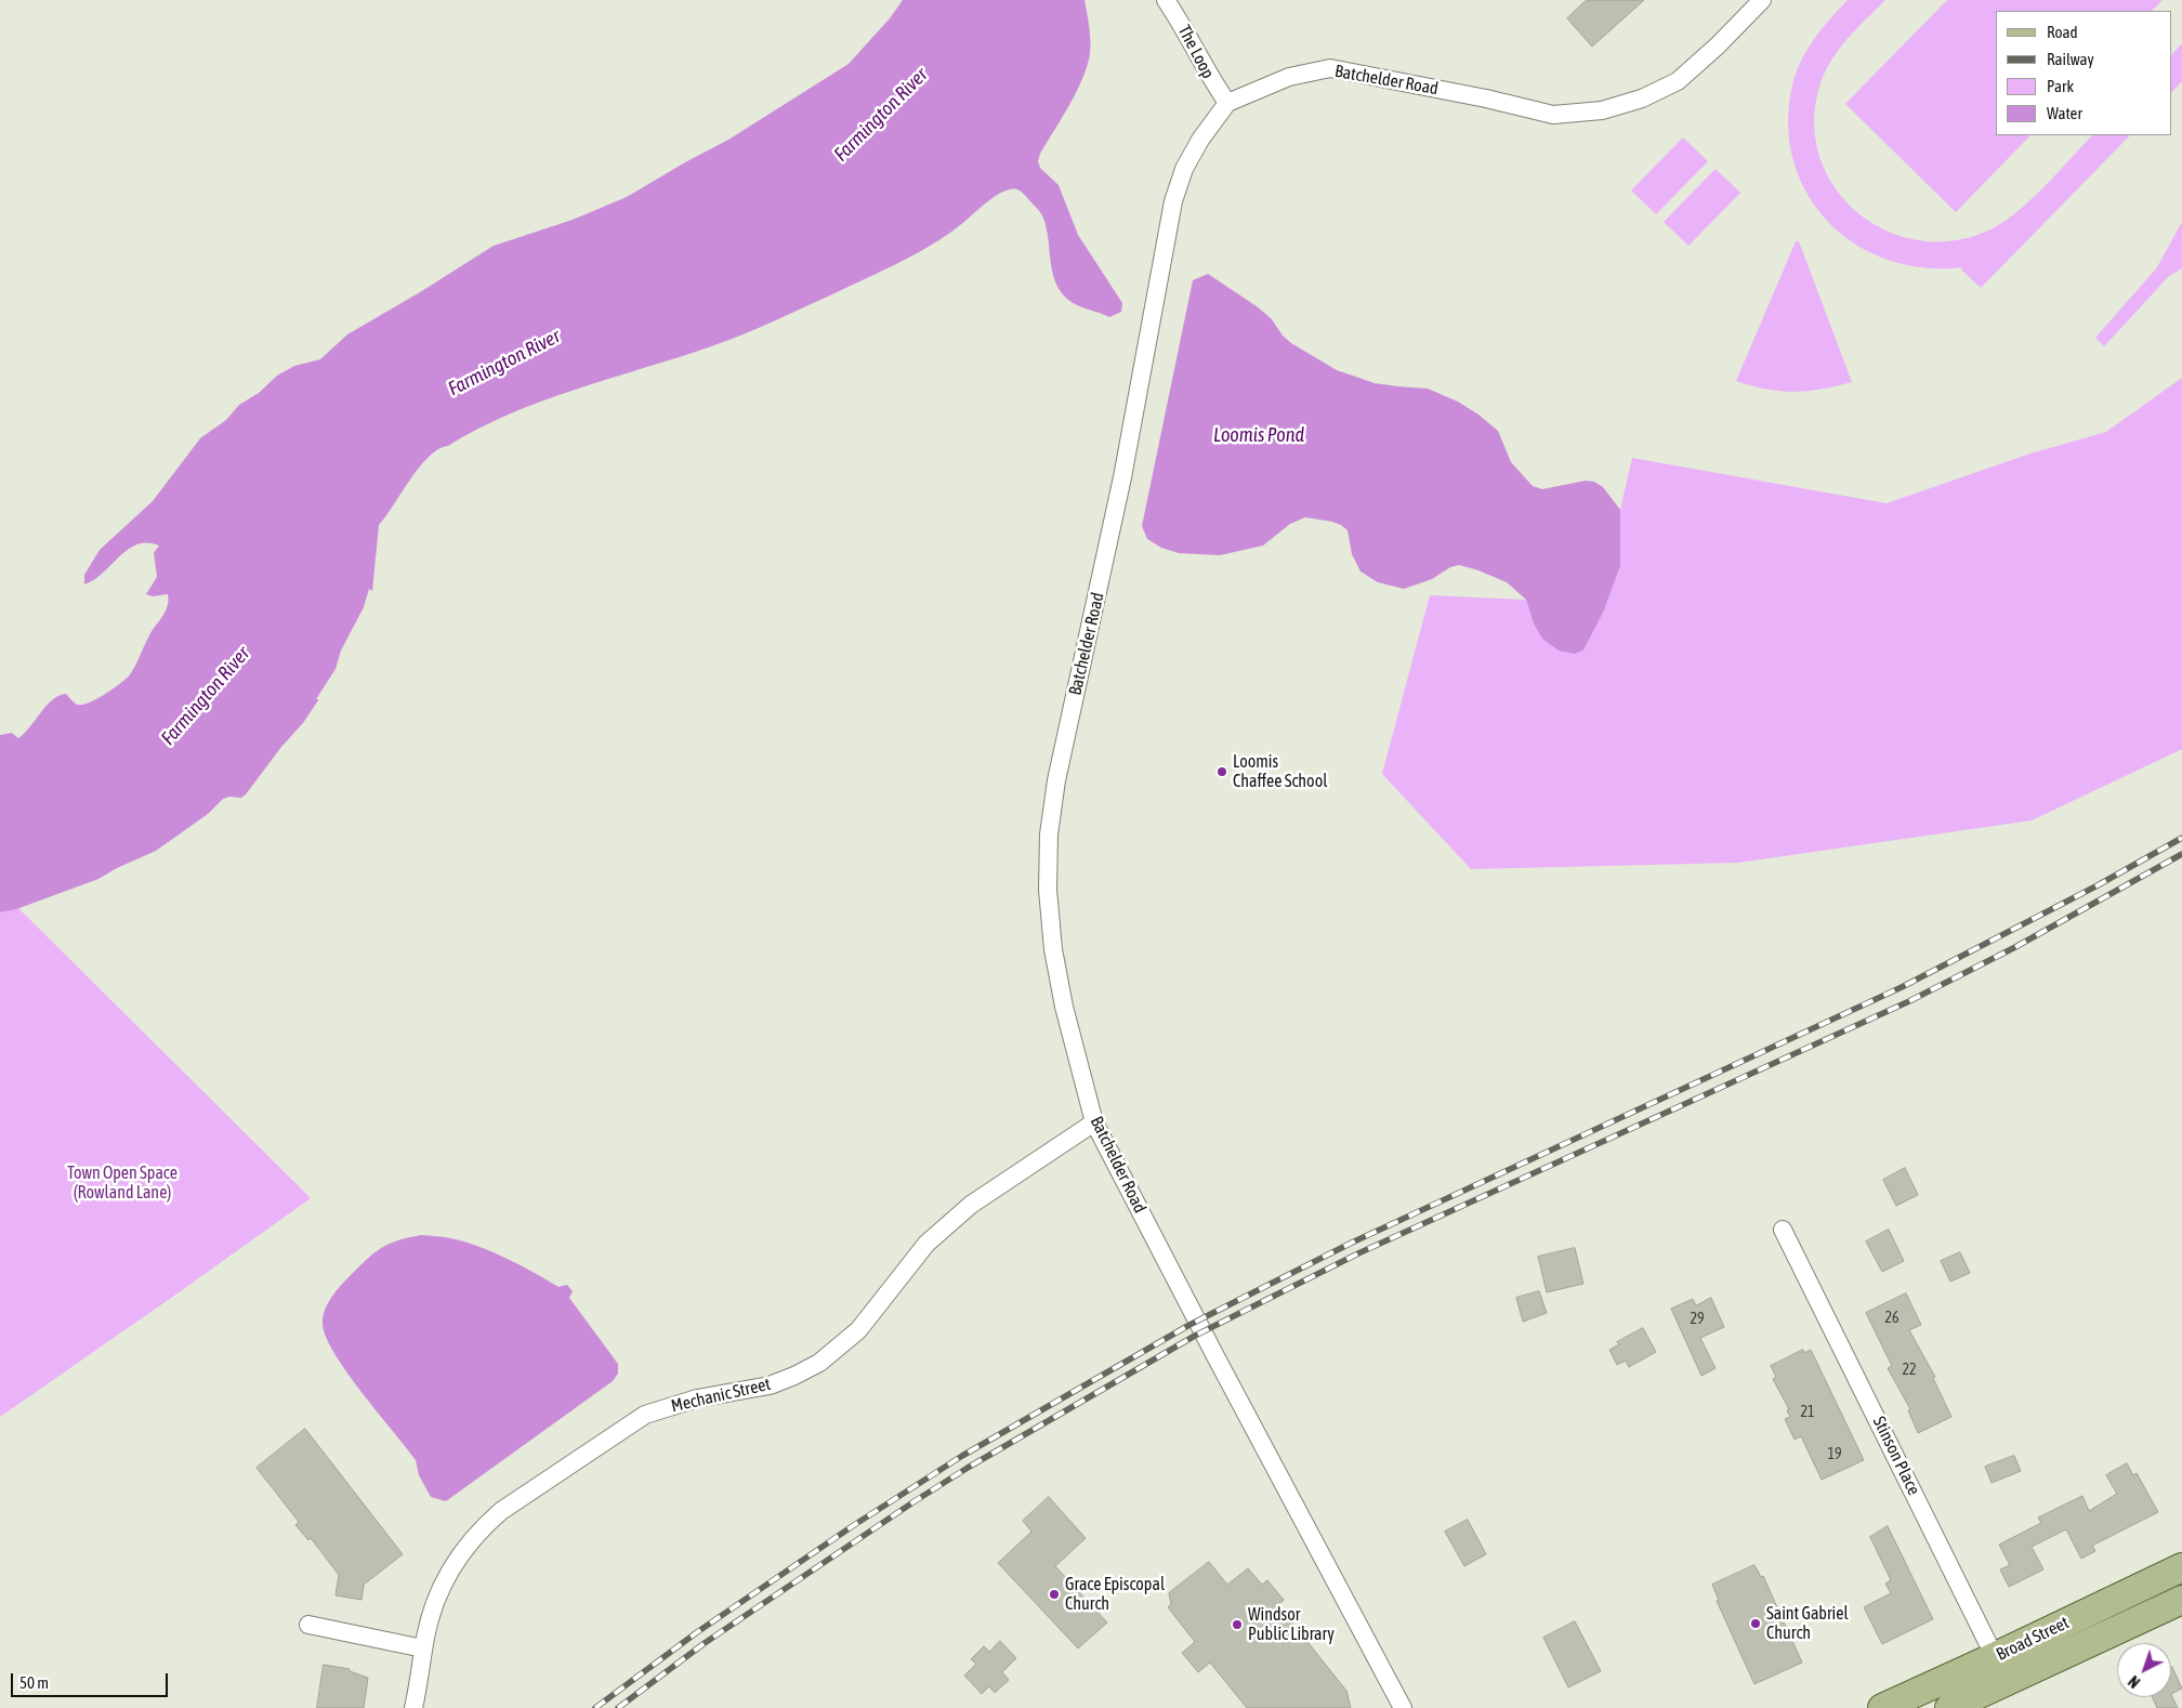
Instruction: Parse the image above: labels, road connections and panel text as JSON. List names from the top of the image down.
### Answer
{
  "streets": {
    "main road": ["Broad Street"],
    "street": [
      "The Loop",
      "Batchelder Road",
      "Mechanic Street",
      "Stinson Place"
    ]
  },
  "crossings": [
    ["The Loop", "Batchelder Road"],
    ["Batchelder Road", "Mechanic Street"],
    ["Stinson Place", "Broad Street"]
  ],
  "water": ["Farmington River", "Loomis Pond"],
  "parks": ["Town Open Space (Rowland Lane)"],
  "places": [
    "Loomis Chaffee School",
    "Grace Episcopal Church",
    "Saint Gabriel Church",
    "Windsor Public Library"
  ],
  "house_numbers": [
    "26",
    "29",
    "22",
    "21",
    "19"
  ],
  "legend": [
    "Road",
    "Railway",
    "Park",
    "Water"
  ],
  "scale_bar": "50 m",
  "north": "bottom left"
}
